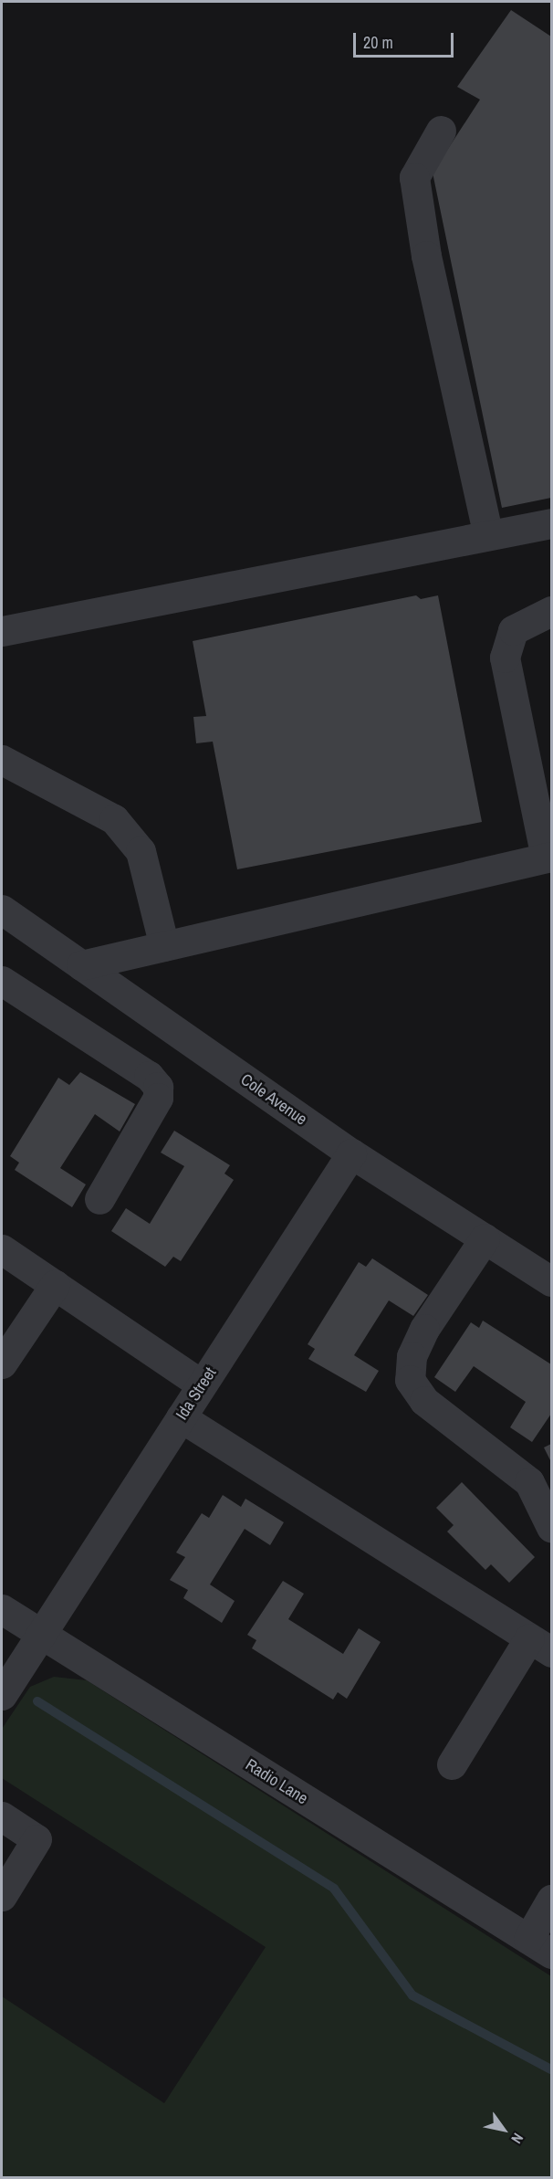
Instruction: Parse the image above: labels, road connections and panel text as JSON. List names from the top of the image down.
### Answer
{
  "streets": {
    "street": ["Cole Avenue", "Ida Street", "Radio Lane"]
  },
  "crossings": [
    ["Cole Avenue", "Ida Street"],
    ["Ida Street", "Radio Lane"]
  ],
  "scale_bar": "20 m",
  "north": "bottom right"
}
